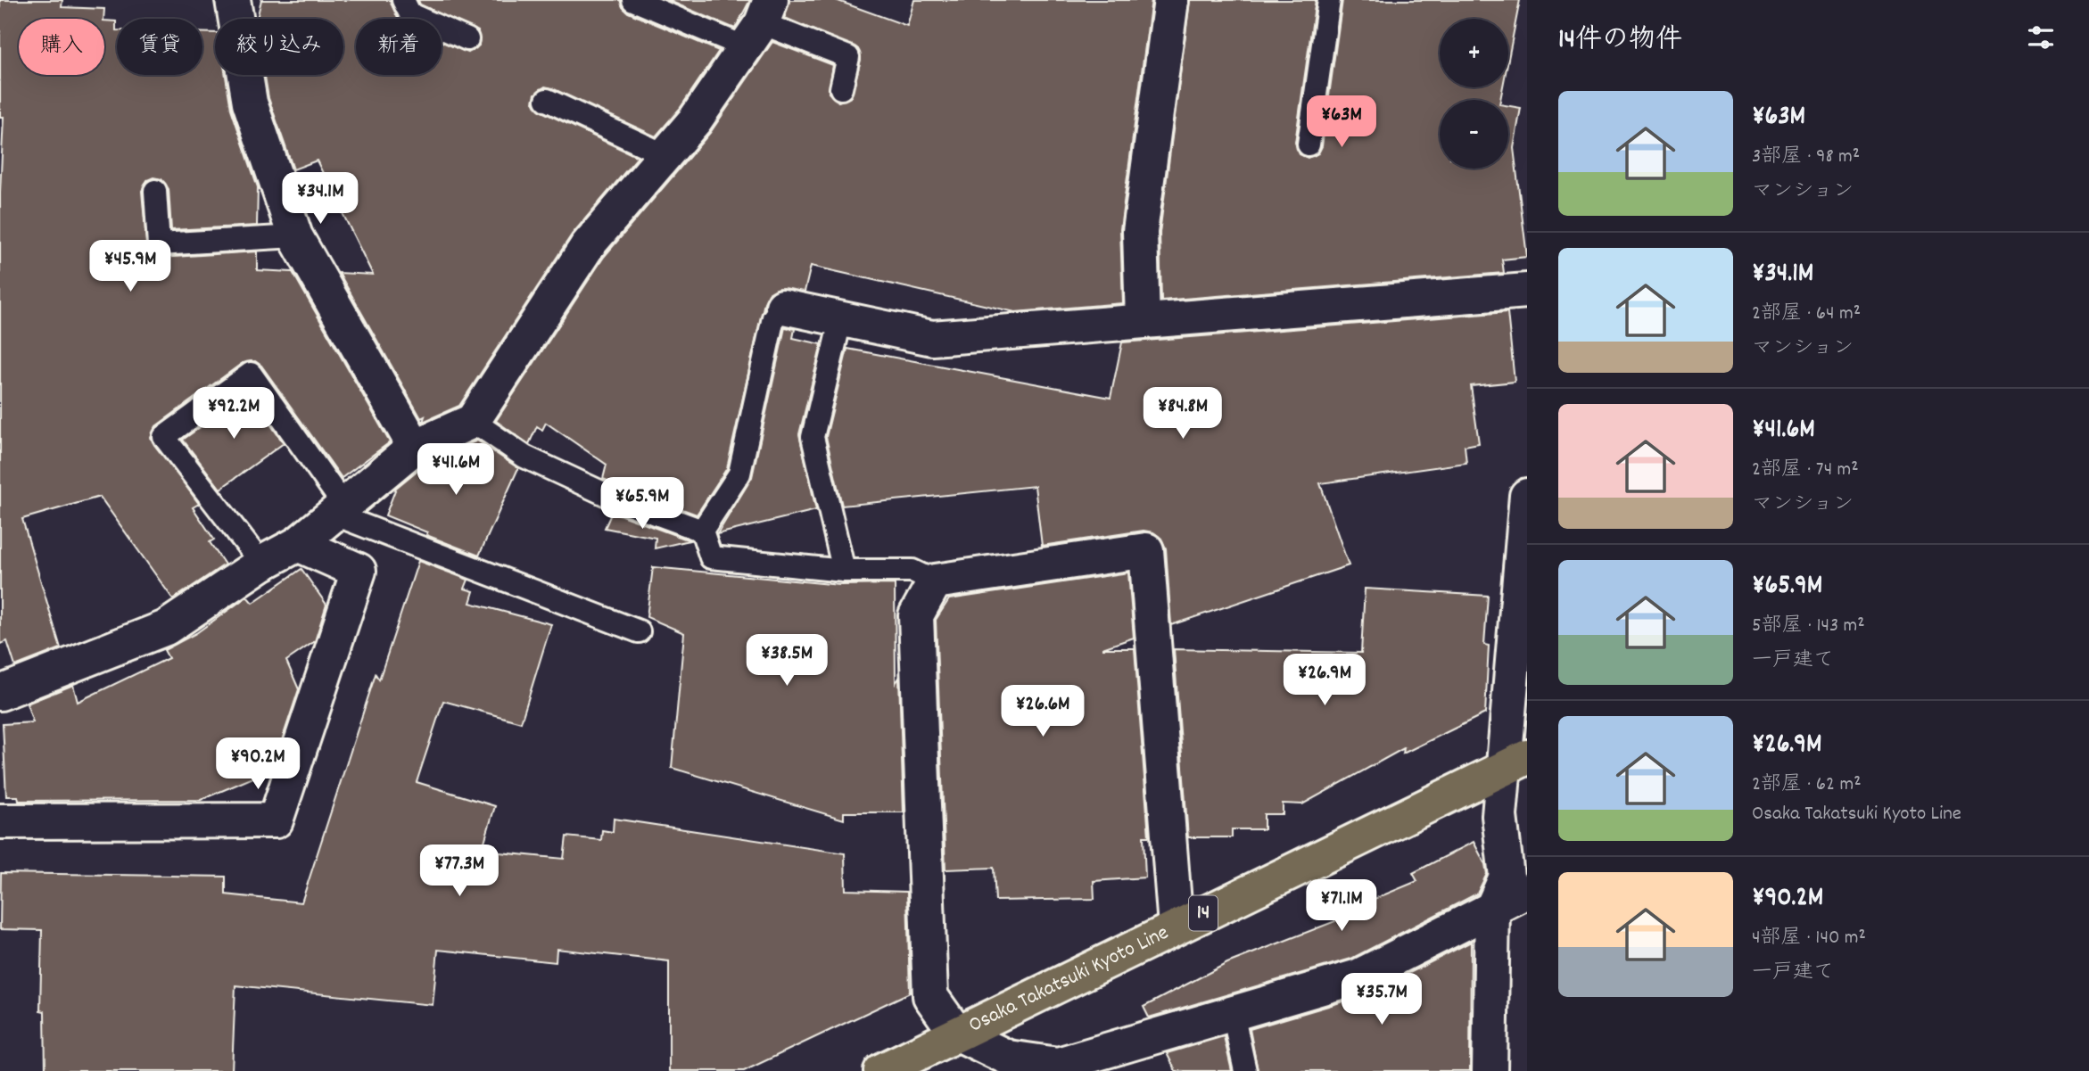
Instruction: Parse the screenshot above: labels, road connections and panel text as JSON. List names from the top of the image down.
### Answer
{
  "streets": {
    "main road": ["14", "Osaka Takatsuki Kyoto Line"]
  },
  "page": {
    "heading": "14件の物件",
    "map_buttons": ["+", "−"],
    "chip": [
      "購入",
      "賃貸",
      "絞り込み",
      "新着"
    ],
    "list": [
      {
        "name": "¥63M",
        "note": "3部屋 · 98 m² · マンション"
      },
      {
        "name": "¥34.1M",
        "note": "2部屋 · 64 m² · マンション"
      },
      {
        "name": "¥41.6M",
        "note": "2部屋 · 74 m² · マンション"
      },
      {
        "name": "¥65.9M",
        "note": "5部屋 · 143 m² · 一戸建て"
      },
      {
        "name": "¥26.9M",
        "note": "2部屋 · 62 m² · Osaka Takatsuki Kyoto Line"
      },
      {
        "name": "¥90.2M",
        "note": "4部屋 · 140 m² · 一戸建て"
      }
    ],
    "price": [
      "¥63M",
      "¥34.1M",
      "¥45.9M",
      "¥92.2M",
      "¥84.8M",
      "¥41.6M",
      "¥65.9M",
      "¥38.5M",
      "¥26.9M",
      "¥26.6M",
      "¥90.2M",
      "¥77.3M",
      "¥71.1M",
      "¥35.7M"
    ]
  }
}
